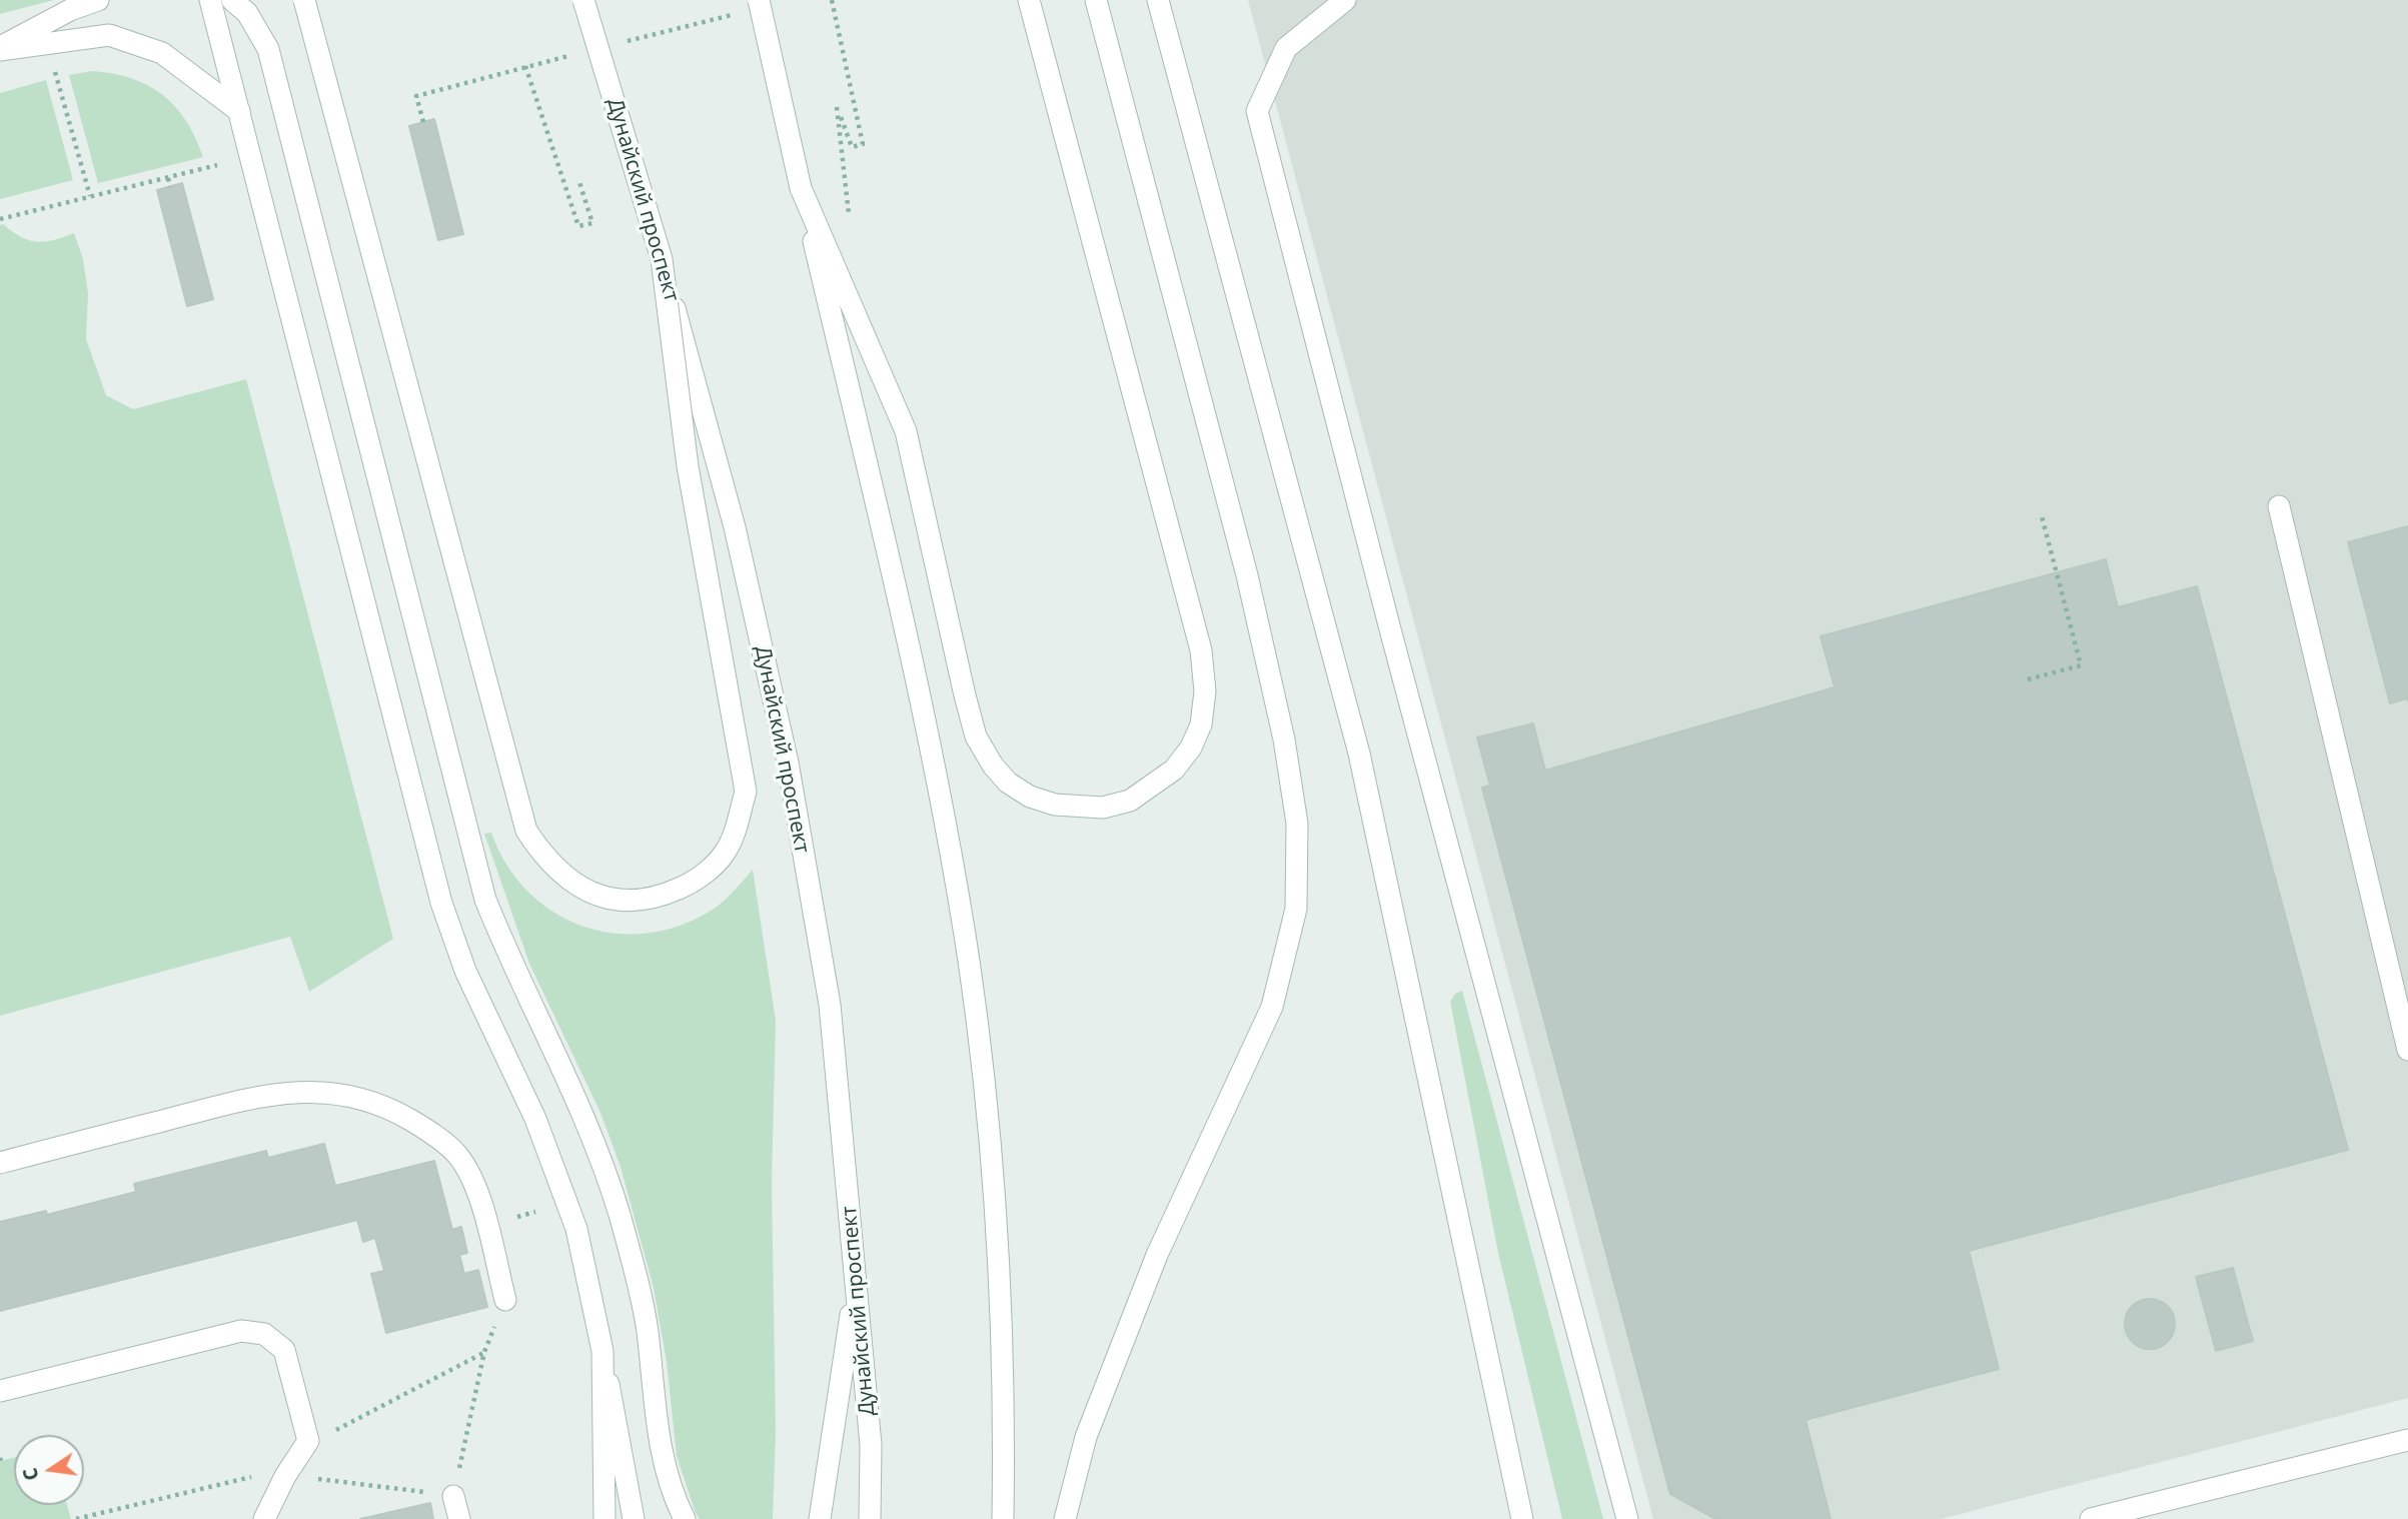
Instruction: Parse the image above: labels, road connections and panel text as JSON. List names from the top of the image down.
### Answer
{
  "streets": {
    "main road": ["Дунайский проспект"]
  },
  "north": "left"
}
